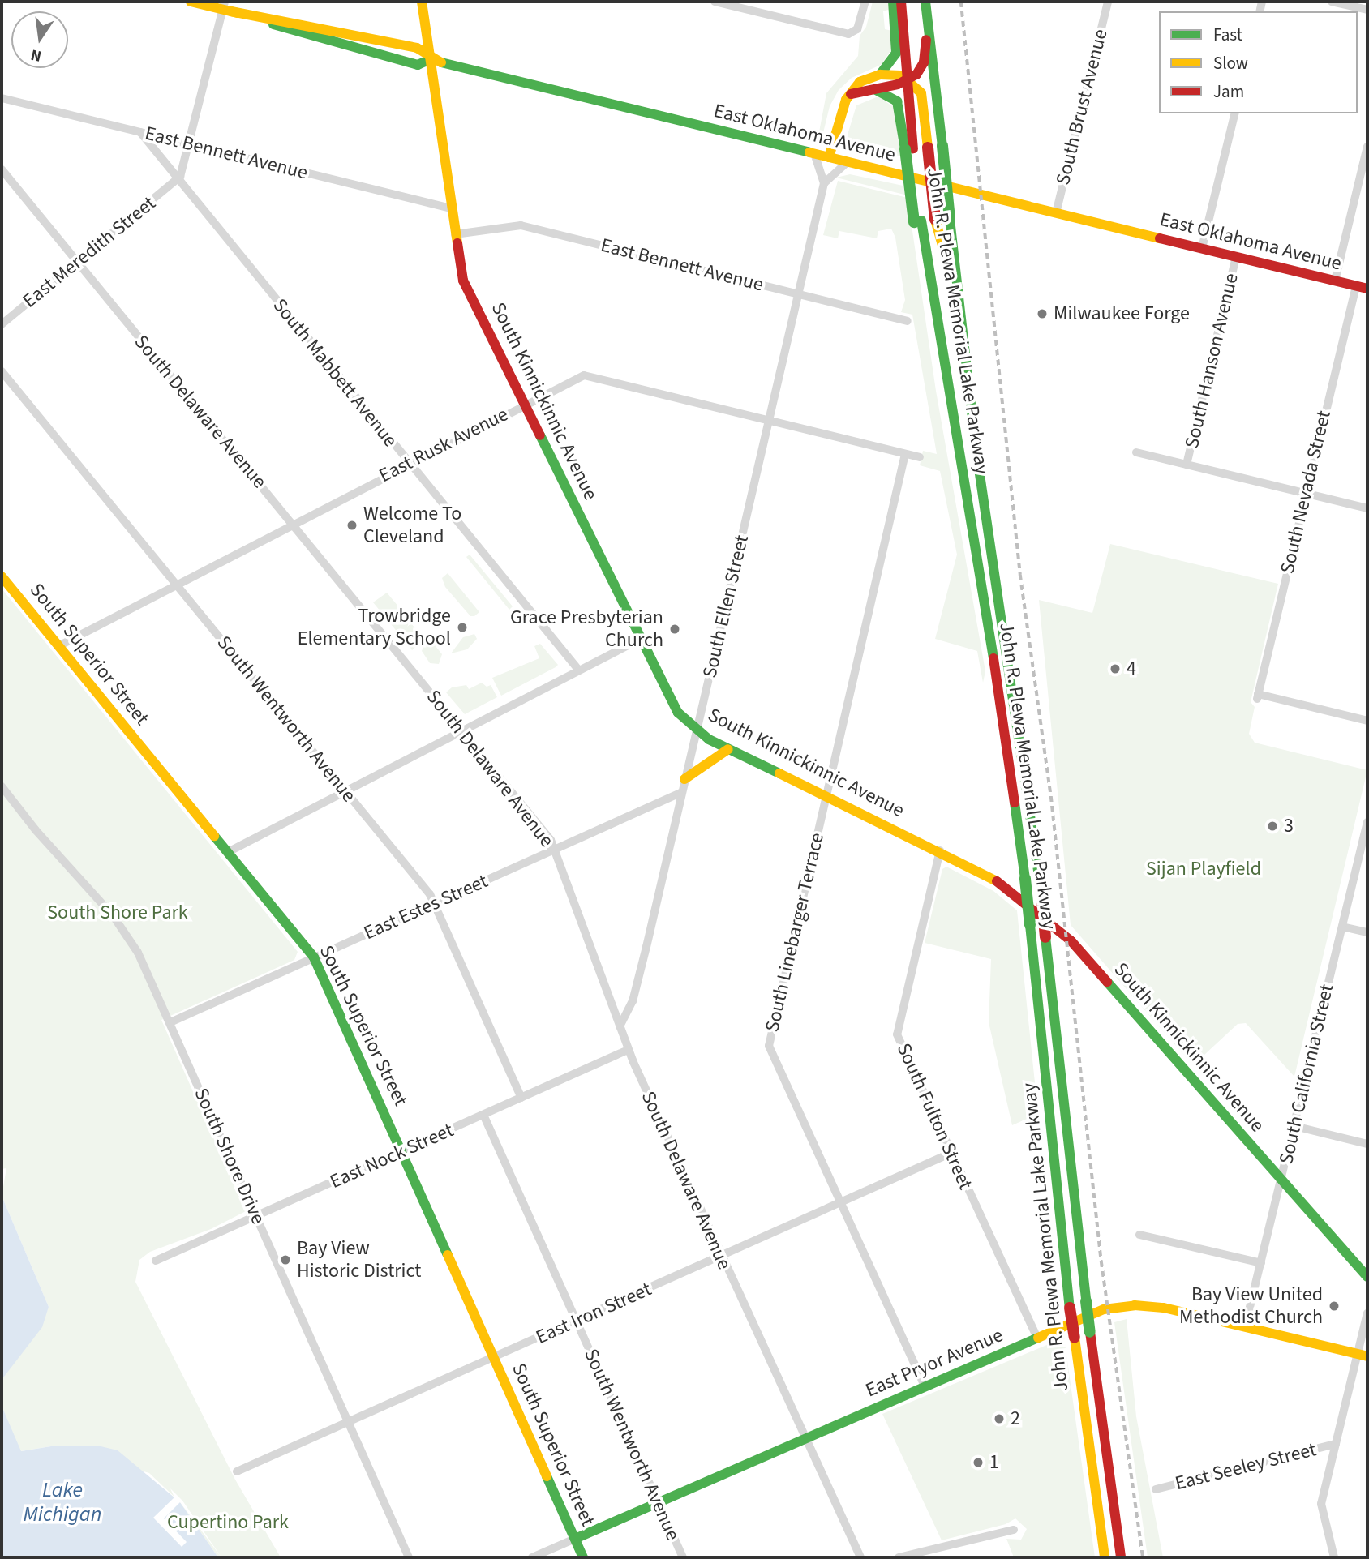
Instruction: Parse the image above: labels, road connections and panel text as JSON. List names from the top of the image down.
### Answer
{
  "streets": {
    "main road": [
      "East Oklahoma Avenue",
      "John R. Plewa Memorial Lake Parkway",
      "South Kinnickinnic Avenue",
      "South Superior Street",
      "East Pryor Avenue"
    ],
    "street": [
      "South Brust Avenue",
      "East Bennett Avenue",
      "East Meredith Street",
      "South Hanson Avenue",
      "South Mabbett Avenue",
      "South Delaware Avenue",
      "East Rusk Avenue",
      "South Nevada Street",
      "South Ellen Street",
      "South Wentworth Avenue",
      "East Estes Street",
      "South Linebarger Terrace",
      "South California Street",
      "South Fulton Street",
      "South Shore Drive",
      "East Nock Street",
      "East Iron Street",
      "East Seeley Street"
    ]
  },
  "crossings": [
    ["South Brust Avenue", "East Oklahoma Avenue"],
    ["East Oklahoma Avenue", "South Hanson Avenue"],
    ["East Oklahoma Avenue", "South Kinnickinnic Avenue"],
    ["East Oklahoma Avenue", "South Nevada Street"],
    ["East Bennett Avenue", "South Mabbett Avenue"],
    ["East Bennett Avenue", "South Kinnickinnic Avenue"],
    ["East Bennett Avenue", "South Ellen Street"],
    ["East Meredith Street", "South Mabbett Avenue"],
    ["East Meredith Street", "South Delaware Avenue"],
    ["South Mabbett Avenue", "East Rusk Avenue"],
    ["South Kinnickinnic Avenue", "East Rusk Avenue"],
    ["South Kinnickinnic Avenue", "South Ellen Street"],
    ["South Kinnickinnic Avenue", "South Linebarger Terrace"],
    ["South Kinnickinnic Avenue", "South California Street"],
    ["South Kinnickinnic Avenue", "South Fulton Street"],
    ["South Delaware Avenue", "East Rusk Avenue"],
    ["South Delaware Avenue", "South Ellen Street"],
    ["South Delaware Avenue", "East Estes Street"],
    ["South Delaware Avenue", "East Nock Street"],
    ["South Delaware Avenue", "East Iron Street"],
    ["South Delaware Avenue", "East Pryor Avenue"],
    ["East Rusk Avenue", "South Ellen Street"],
    ["East Rusk Avenue", "South Superior Street"],
    ["East Rusk Avenue", "South Wentworth Avenue"],
    ["East Rusk Avenue", "South Linebarger Terrace"],
    ["South Ellen Street", "East Estes Street"],
    ["South Superior Street", "East Estes Street"],
    ["South Superior Street", "East Nock Street"],
    ["South Superior Street", "East Iron Street"],
    ["South Superior Street", "East Pryor Avenue"],
    ["South Wentworth Avenue", "East Estes Street"],
    ["South Wentworth Avenue", "East Nock Street"],
    ["South Wentworth Avenue", "East Iron Street"],
    ["South Wentworth Avenue", "East Pryor Avenue"],
    ["East Estes Street", "South Shore Drive"],
    ["South Linebarger Terrace", "East Iron Street"],
    ["South Linebarger Terrace", "East Pryor Avenue"],
    ["South California Street", "East Pryor Avenue"],
    ["South Fulton Street", "East Iron Street"],
    ["South Fulton Street", "East Pryor Avenue"],
    ["South Shore Drive", "East Nock Street"],
    ["South Shore Drive", "East Iron Street"]
  ],
  "water": ["Lake Michigan"],
  "parks": ["Sijan Playfield", "South Shore Park", "Cupertino Park"],
  "places": [
    "Milwaukee Forge",
    "Welcome To Cleveland",
    "Trowbridge Elementary School",
    "Grace Presbyterian Church",
    "4",
    "3",
    "Bay View Historic District",
    "Bay View United Methodist Church",
    "2",
    "1"
  ],
  "legend": ["Fast", "Slow", "Jam"],
  "north": "bottom"
}
